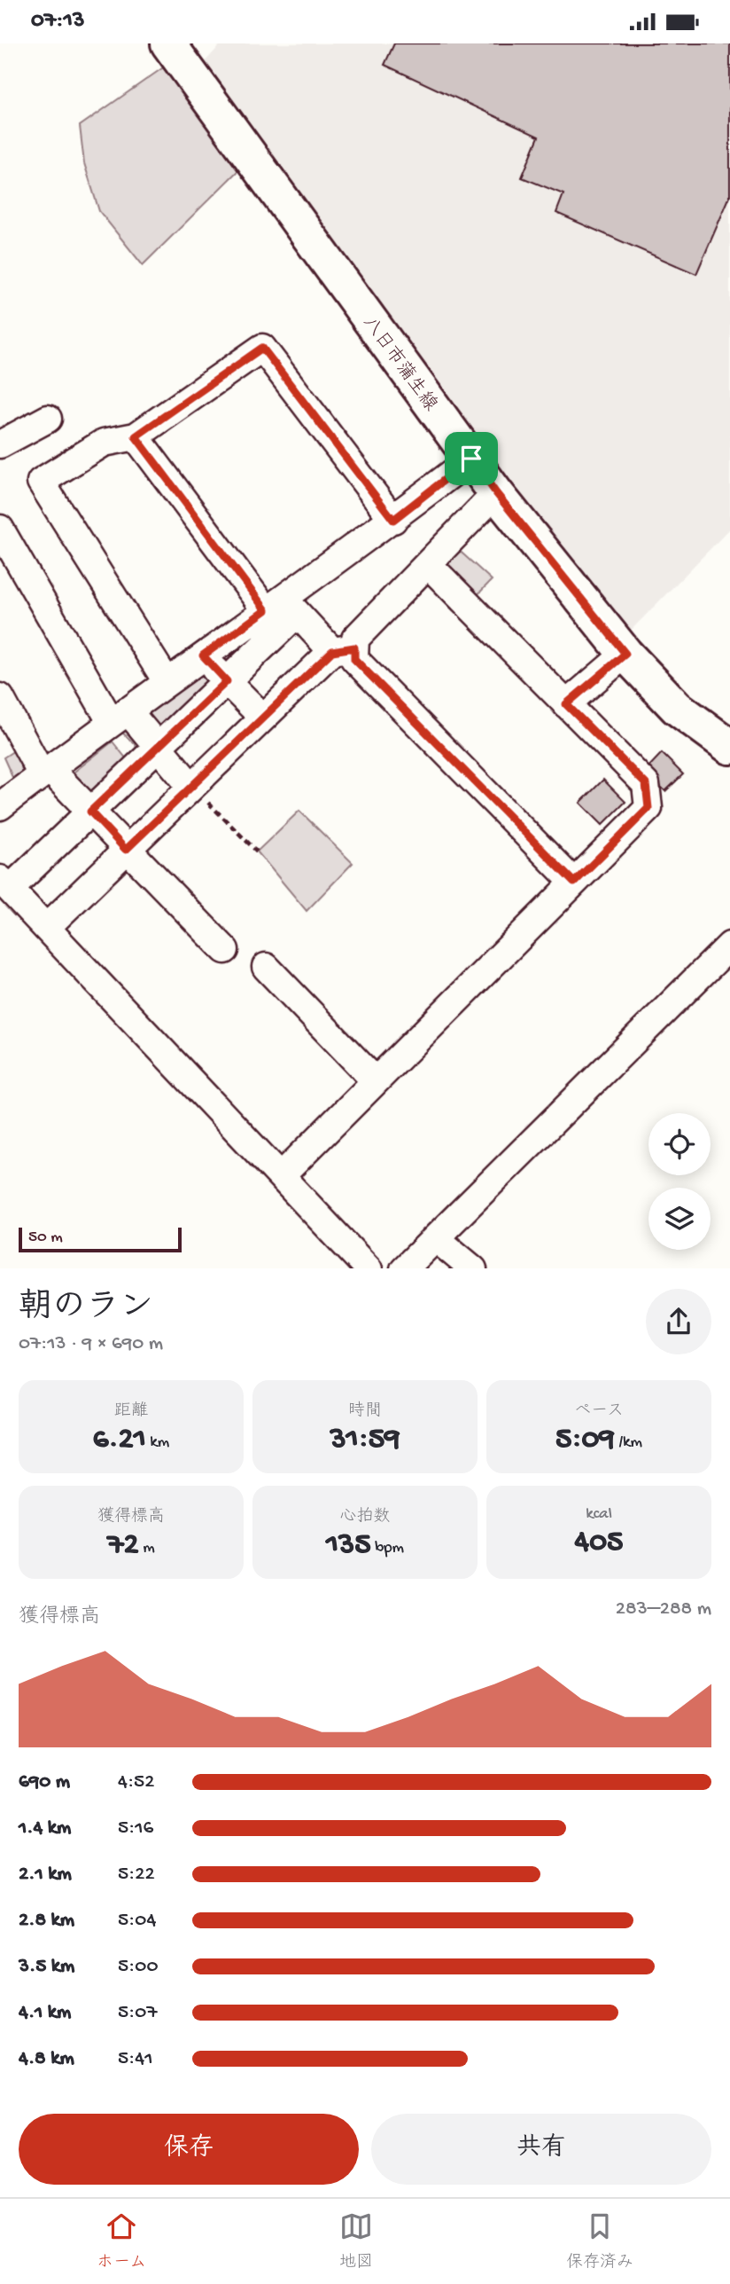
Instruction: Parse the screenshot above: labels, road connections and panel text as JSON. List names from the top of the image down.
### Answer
{
  "streets": {
    "main road": ["八日市蒲生線"]
  },
  "scale_bar": "50 m",
  "page": {
    "status": "07:13",
    "scale": "50 m",
    "heading": ["朝のラン", "07:13 · 9 × 690 m"],
    "stats": [
      ["距離", "6.21 km"],
      ["時間", "31:59"],
      ["ペース", "5:09 /km"],
      ["獲得標高", "72 m"],
      ["心拍数", "135 bpm"],
      ["kcal", "405"]
    ],
    "chart": ["獲得標高", "283–288 m"],
    "list": [
      {
        "name": "690 m",
        "note": "4:52"
      },
      {
        "name": "1.4 km",
        "note": "5:16"
      },
      {
        "name": "2.1 km",
        "note": "5:22"
      },
      {
        "name": "2.8 km",
        "note": "5:04"
      },
      {
        "name": "3.5 km",
        "note": "5:00"
      },
      {
        "name": "4.1 km",
        "note": "5:07"
      },
      {
        "name": "4.8 km",
        "note": "5:41"
      }
    ],
    "buttons": ["保存", "共有"],
    "tabs": ["ホーム", "地図", "保存済み"]
  }
}
